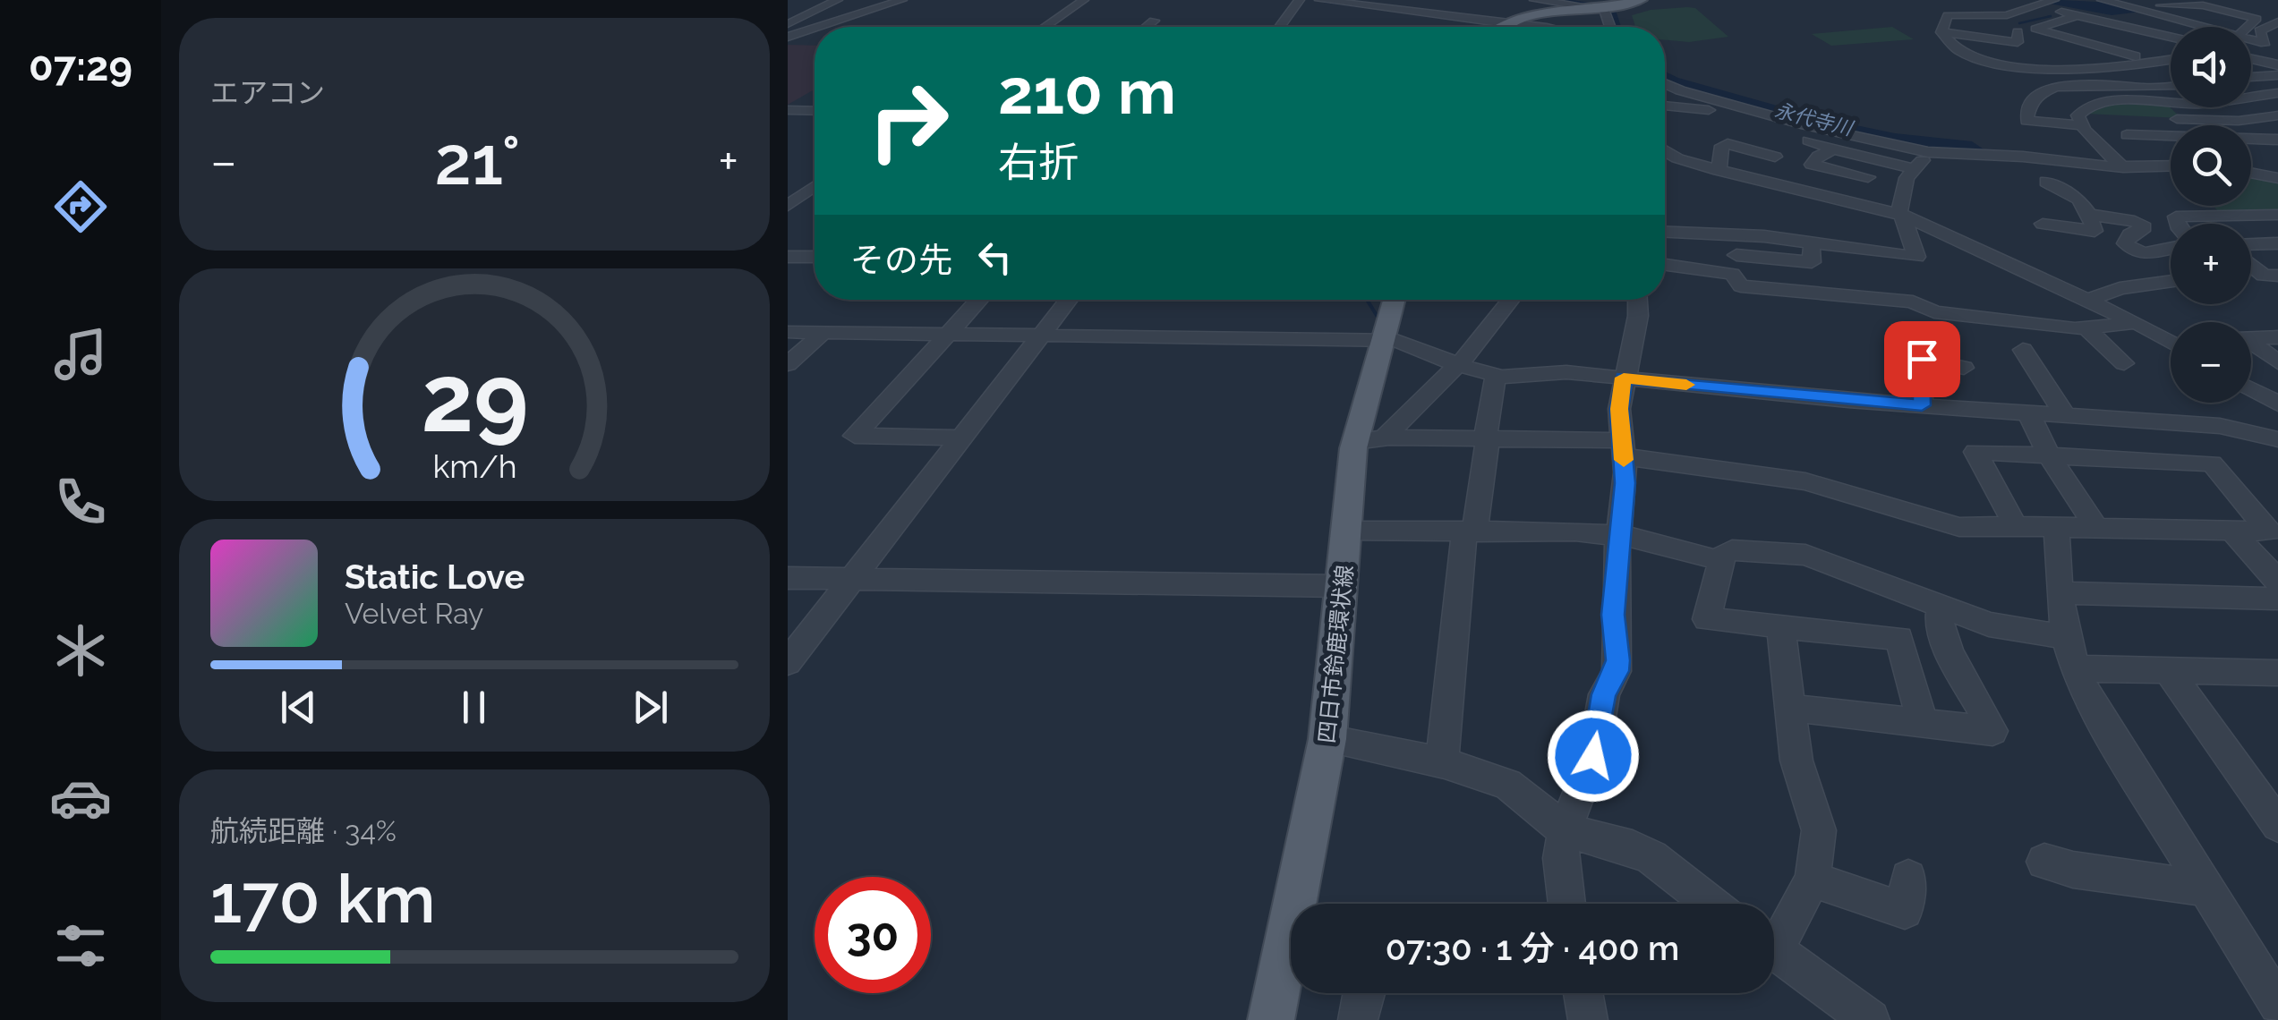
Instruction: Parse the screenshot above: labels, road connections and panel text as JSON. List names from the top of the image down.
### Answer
{
  "streets": {
    "main road": ["四日市鈴鹿環状線"]
  },
  "water": ["永代寺川"],
  "page": {
    "tabs": "07:29",
    "tile": [
      "エアコン",
      ["航続距離 · 34%", "170 km"]
    ],
    "map_buttons": ["+", "−"],
    "turn": ["210 m", "右折"],
    "heat": ["−", "21°", "+"],
    "then": "その先",
    "song": ["Static Love", "Velvet Ray"],
    "limit": "30",
    "trip": "07:30 · 1 分 · 400 m",
    "gauge": ["29", "km/h"]
  }
}
